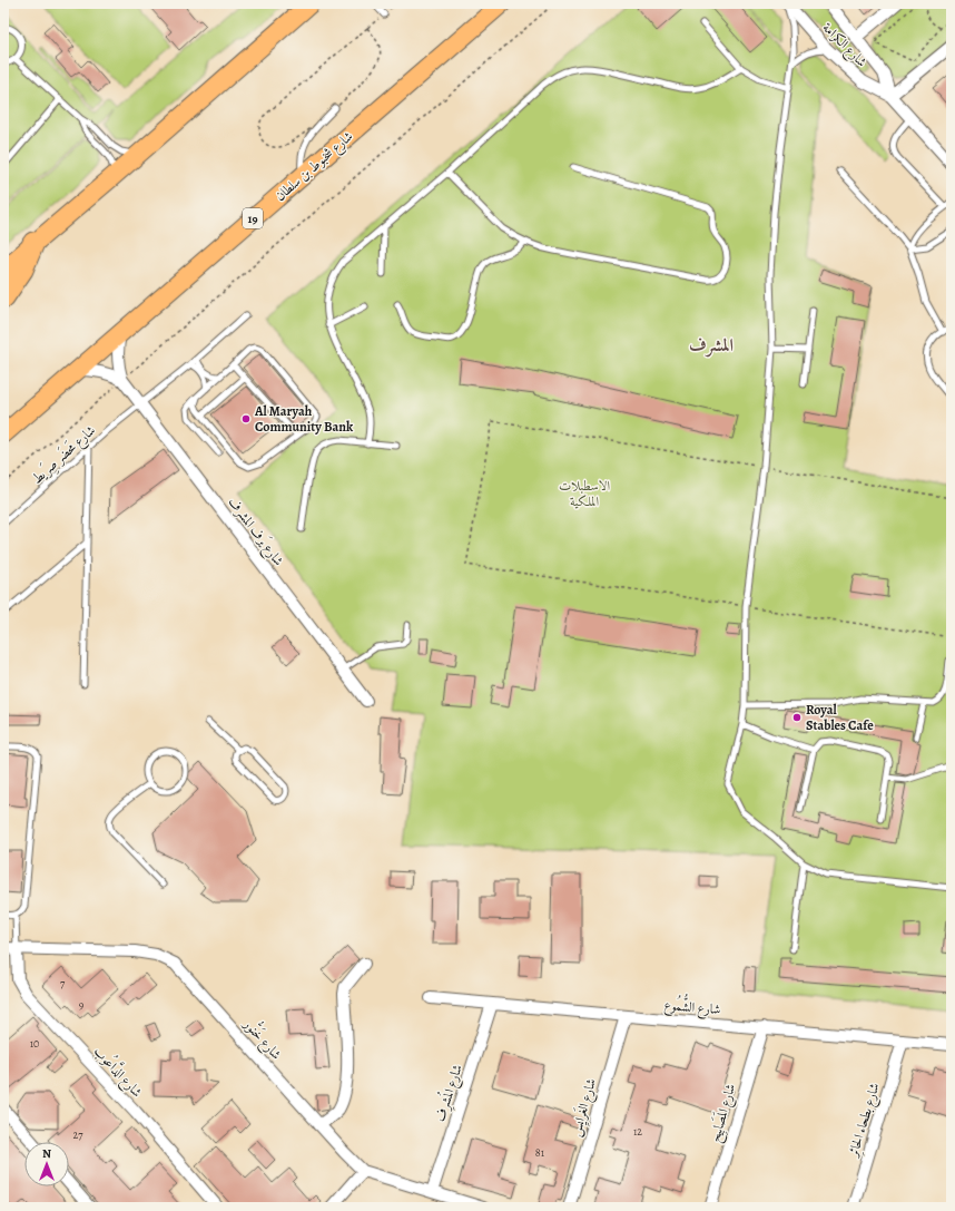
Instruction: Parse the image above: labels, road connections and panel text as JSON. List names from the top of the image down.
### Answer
{
  "streets": {
    "main road": ["شارع شخبوط بن سلطان", "19"],
    "street": [
      "شارع الكرامة",
      "شارع يَرف المشرف",
      "شارع الشُّمُوع",
      "شارع خَنُّور",
      "شارع الدَّاعُوب",
      "شارع المُشرِف",
      "شارع الغَرايِس",
      "شارع المَصَابِيح",
      "شارع بطحاء الحائِر"
    ],
    "lane": ["شارع مَحضَر صِرَيط"]
  },
  "crossings": [
    ["شارع شخبوط بن سلطان", "شارع يَرف المشرف"],
    ["شارع مَحضَر صِرَيط", "شارع يَرف المشرف"],
    ["شارع الشُّمُوع", "شارع المُشرِف"],
    ["شارع الشُّمُوع", "شارع الغَرايِس"],
    ["شارع الشُّمُوع", "شارع المَصَابِيح"],
    ["شارع الشُّمُوع", "شارع بطحاء الحائِر"],
    ["شارع خَنُّور", "شارع الدَّاعُوب"],
    ["شارع خَنُّور", "شارع المُشرِف"]
  ],
  "districts": ["المشرف"],
  "parks": ["الاسطبلات الملكية"],
  "places": ["Al Maryah Community Bank", "Royal Stables Cafe"],
  "house_numbers": [
    "7",
    "9",
    "10",
    "12",
    "27",
    "81"
  ],
  "north": "top"
}
